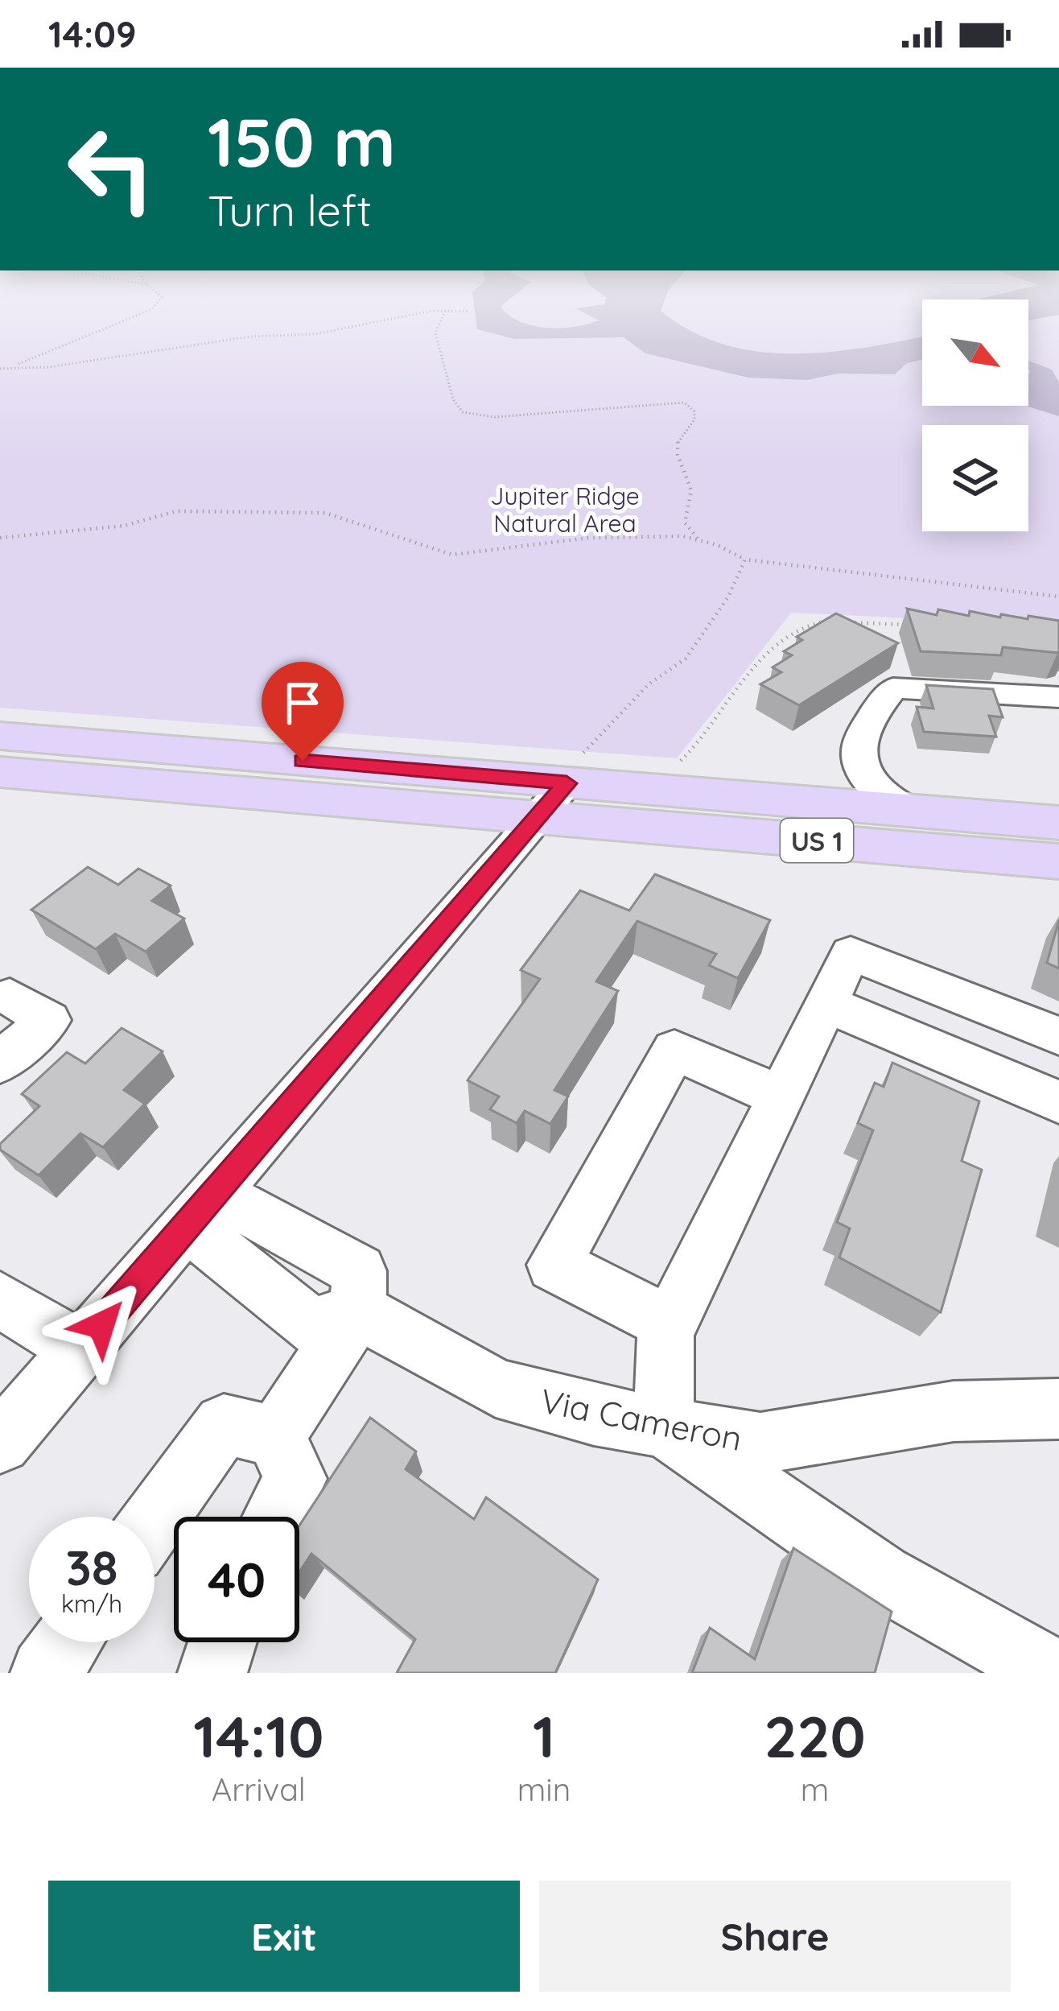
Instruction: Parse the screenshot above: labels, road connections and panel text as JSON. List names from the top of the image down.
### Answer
{
  "streets": {
    "main road": ["US 1"],
    "street": ["Via Cameron"]
  },
  "parks": ["Jupiter Ridge Natural Area"],
  "north": "bottom right",
  "page": {
    "status": "14:09",
    "turn": ["150 m", "Turn left"],
    "speed": "38 km/h",
    "limit": "40",
    "eta": [
      "14:10",
      "Arrival",
      "1",
      "min",
      "220",
      "m"
    ],
    "buttons": ["Exit", "Share"]
  }
}
